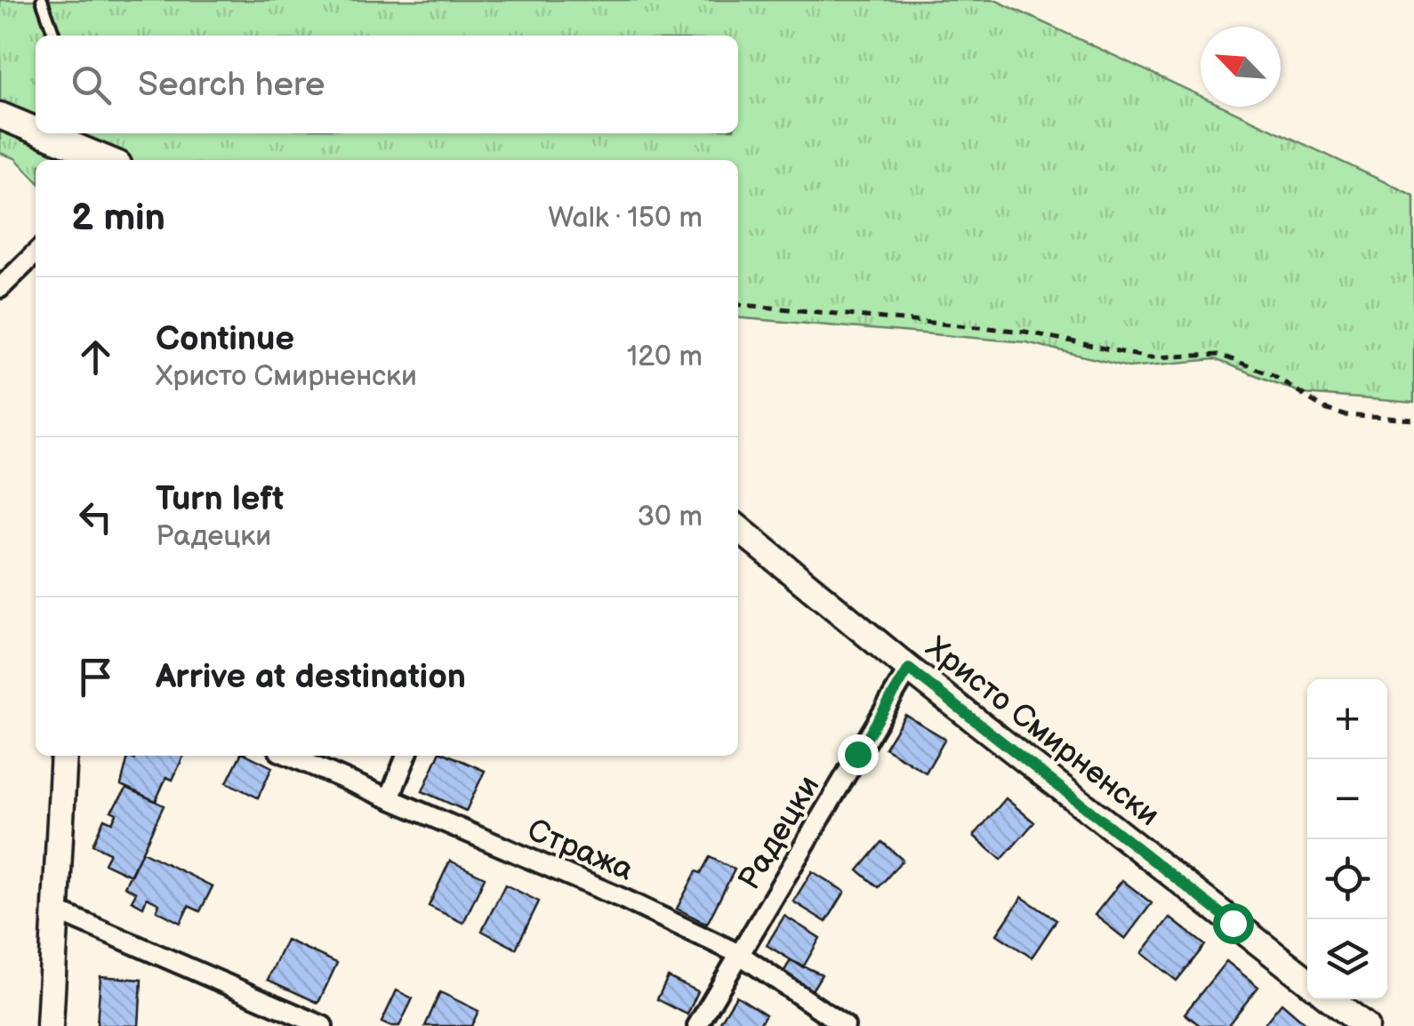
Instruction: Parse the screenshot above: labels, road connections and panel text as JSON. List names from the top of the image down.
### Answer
{
  "streets": {
    "street": ["Христо Смирненски", "Радецки", "Стража"]
  },
  "crossings": [
    ["Христо Смирненски", "Радецки"],
    ["Радецки", "Стража"]
  ],
  "north": "top left",
  "page": {
    "search": "Search here",
    "heading": ["2 min", "Walk · 150 m"],
    "list": [
      ["Continue", "Христо Смирненски", "120 m"],
      ["Turn left", "Радецки", "30 m"],
      "Arrive at destination"
    ],
    "map_buttons": ["+", "−"]
  }
}
